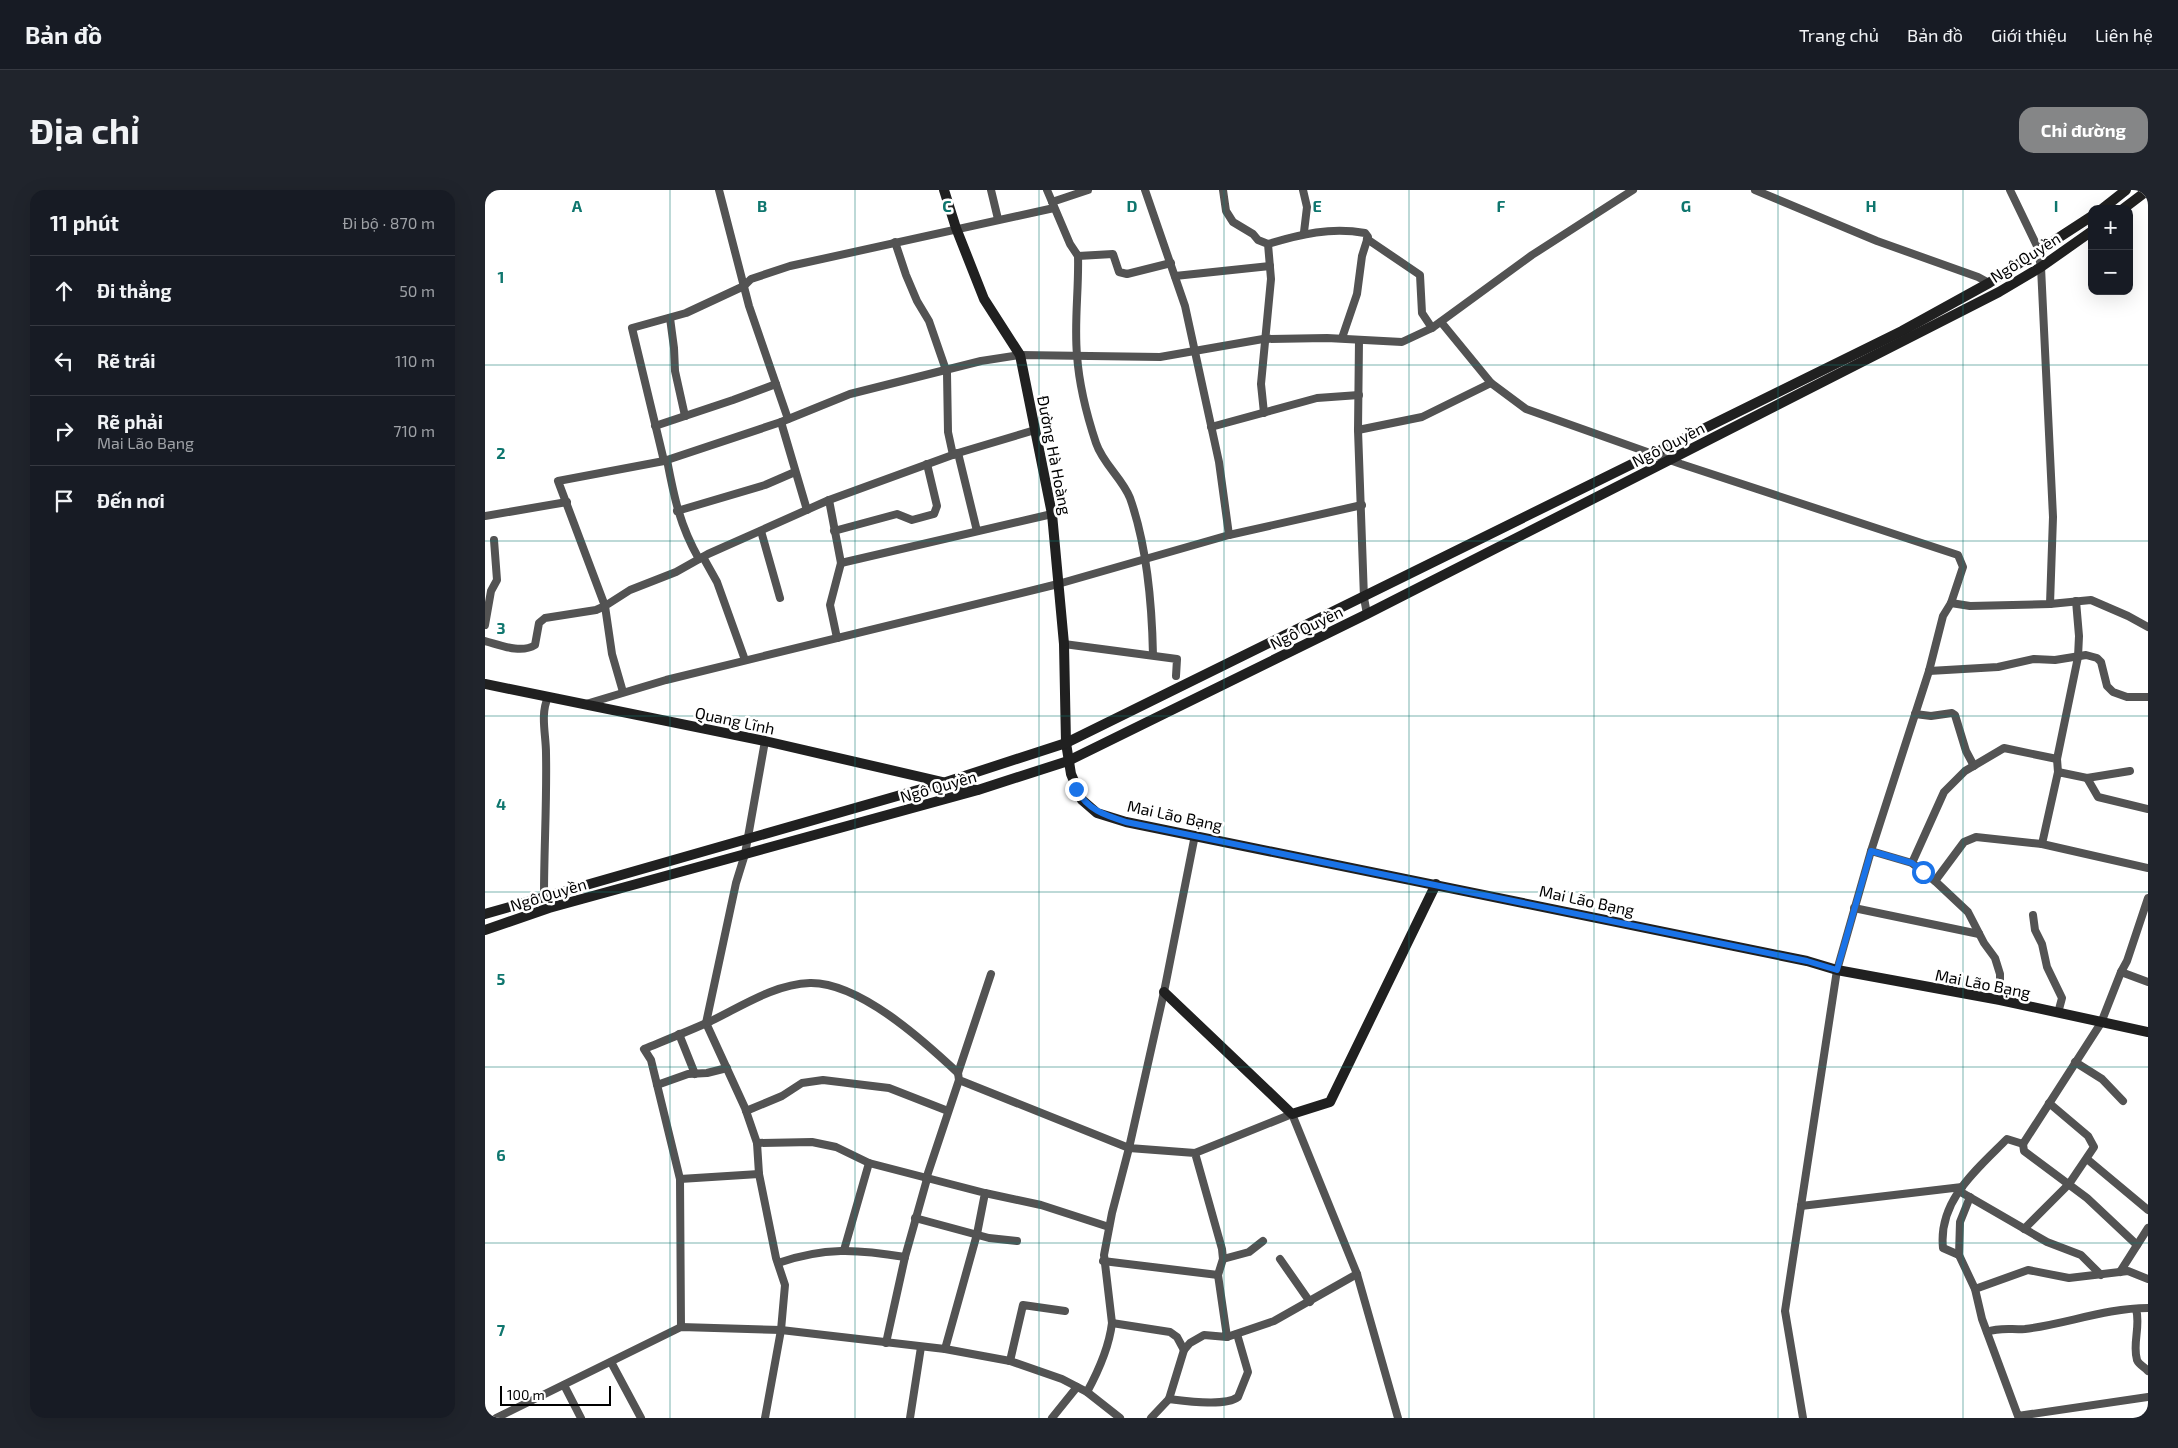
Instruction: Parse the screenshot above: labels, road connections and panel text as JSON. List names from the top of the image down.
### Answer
{
  "streets": {
    "main road": [
      "Ngô Quyền",
      "Đường Hà Hoàng",
      "Quang Lĩnh",
      "Mai Lão Bạng"
    ]
  },
  "crossings": [
    ["Ngô Quyền", "Đường Hà Hoàng"],
    ["Ngô Quyền", "Quang Lĩnh"],
    ["Ngô Quyền", "Mai Lão Bạng"],
    ["Đường Hà Hoàng", "Mai Lão Bạng"]
  ],
  "scale_bar": "100 m",
  "page": {
    "header": "Bản đồ",
    "nav": [
      "Trang chủ",
      "Bản đồ",
      "Giới thiệu",
      "Liên hệ"
    ],
    "buttons": "Chỉ đường",
    "title": "Địa chỉ",
    "heading": ["11 phút", "Đi bộ · 870 m"],
    "map_buttons": ["+", "−"],
    "list": [
      ["Đi thẳng", "50 m"],
      ["Rẽ trái", "110 m"],
      ["Rẽ phải", "Mai Lão Bạng", "710 m"],
      "Đến nơi"
    ],
    "scale": "100 m"
  },
  "grid": {
    "columns": [
      "A",
      "B",
      "C",
      "D",
      "E",
      "F",
      "G",
      "H",
      "I"
    ],
    "rows": [
      "1",
      "2",
      "3",
      "4",
      "5",
      "6",
      "7"
    ]
  }
}
